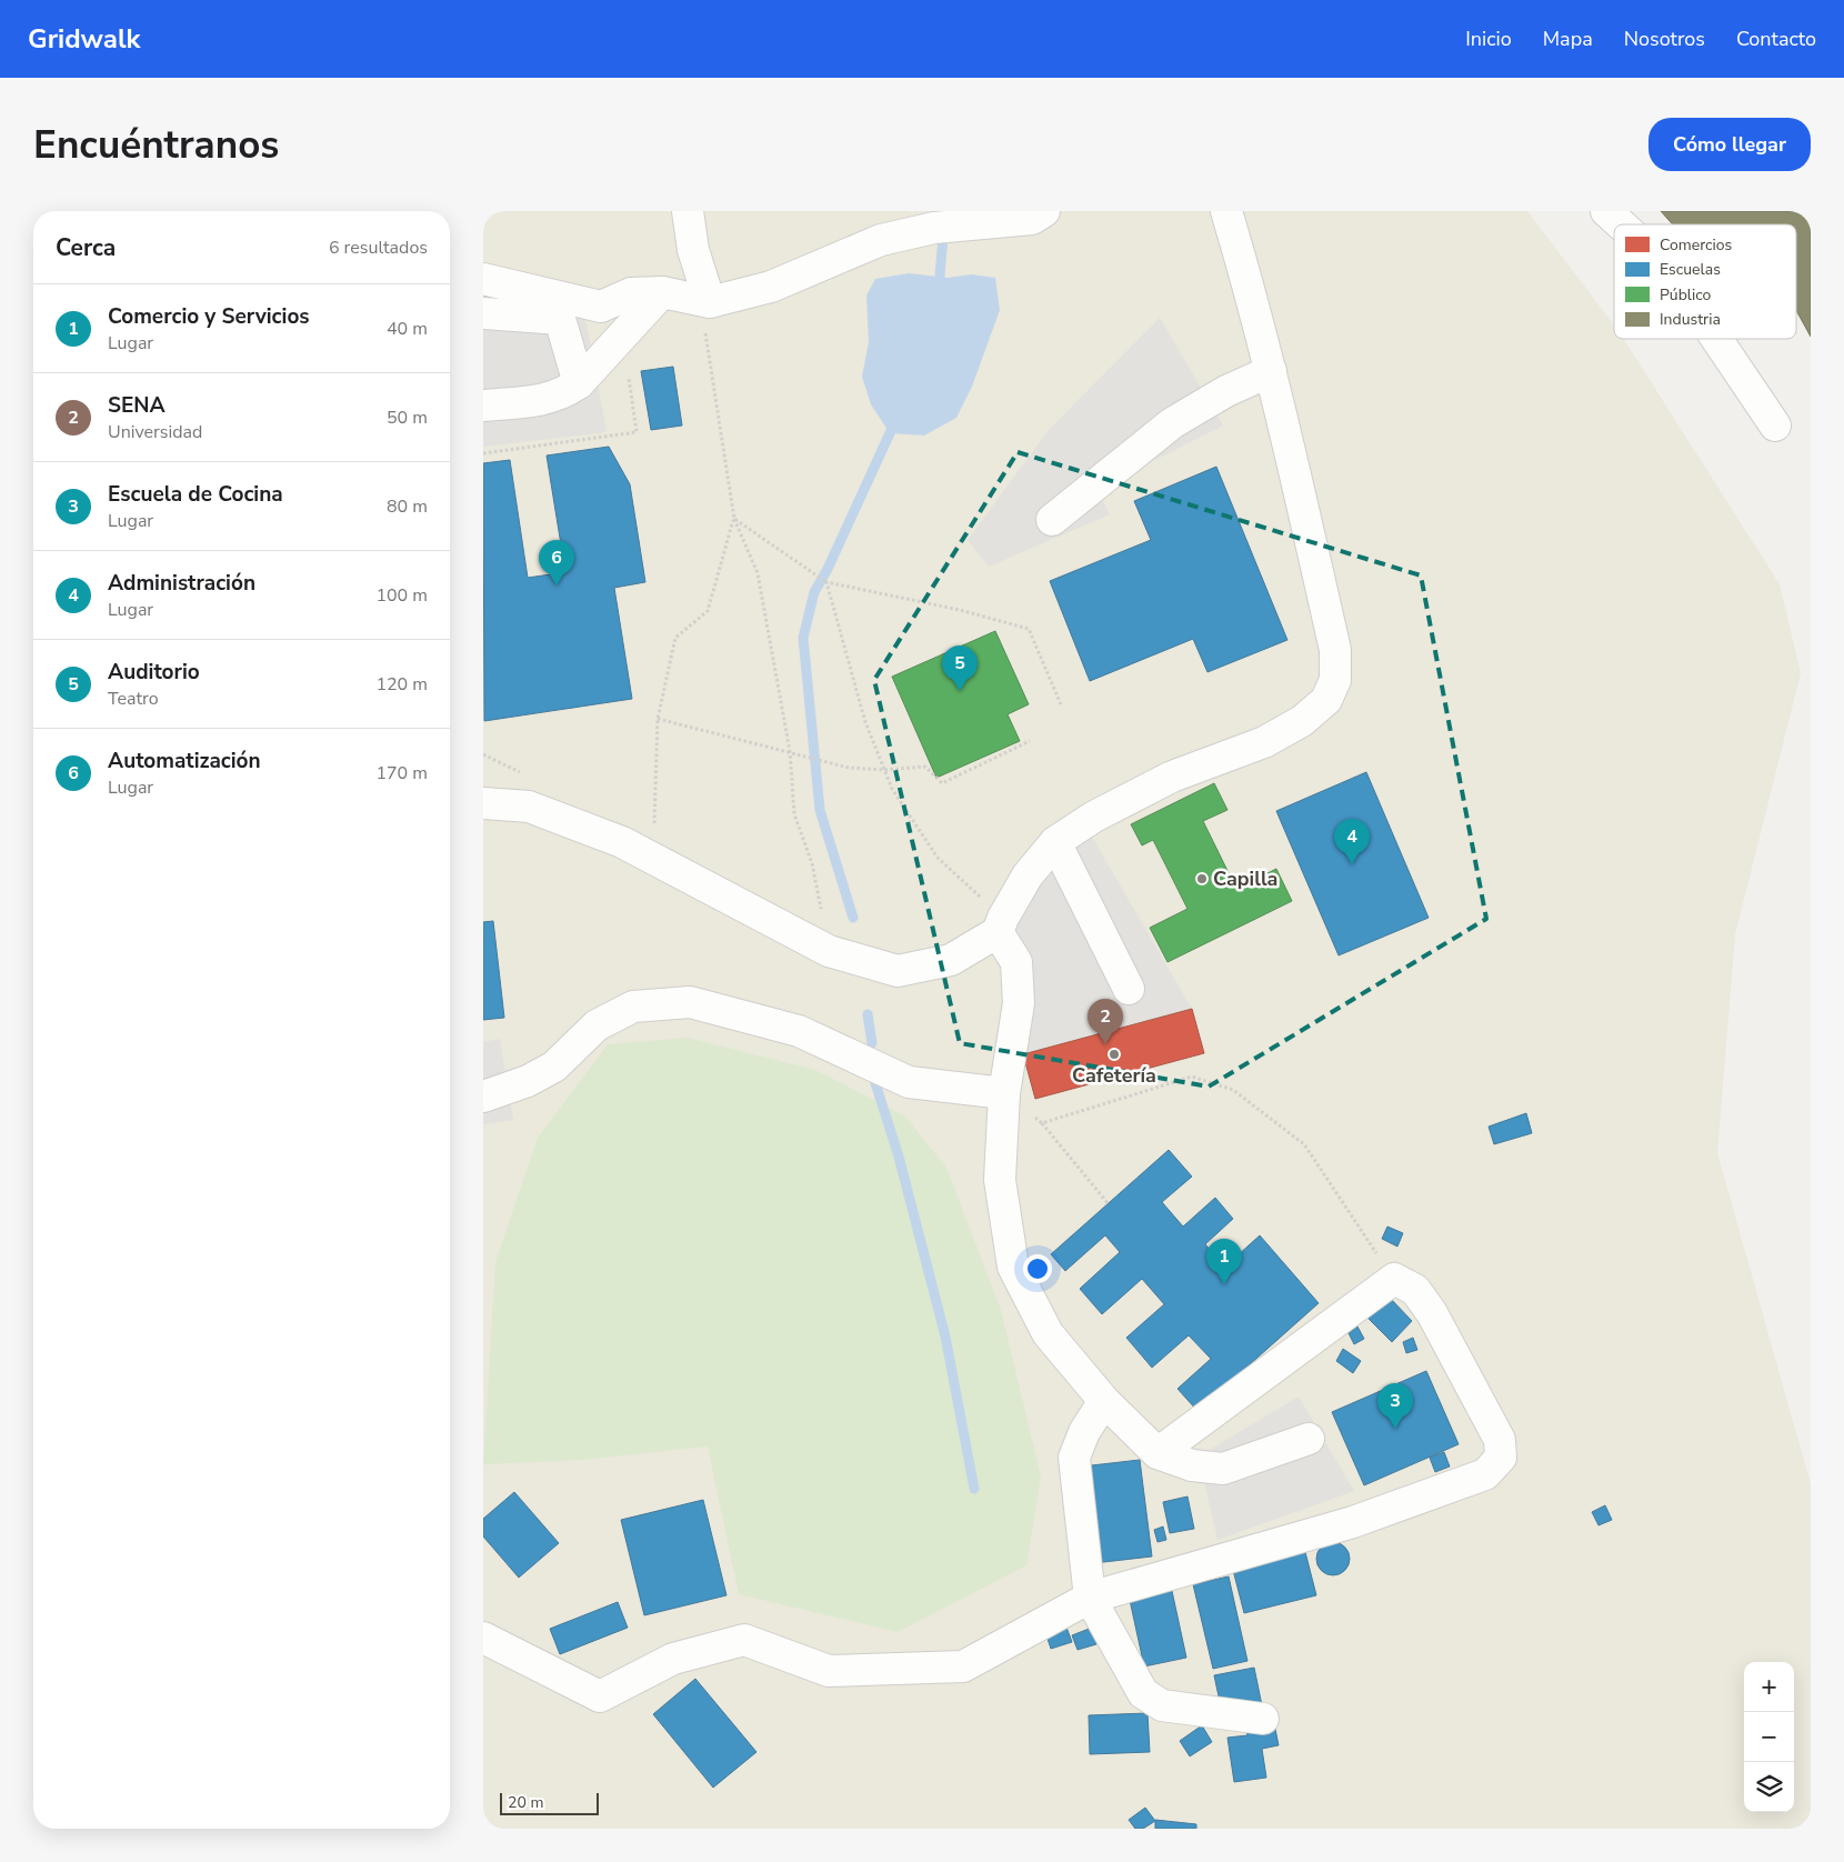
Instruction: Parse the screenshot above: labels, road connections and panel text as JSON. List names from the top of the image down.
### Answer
{
  "places": ["Capilla", "Cafetería"],
  "legend": [
    "Comercios",
    "Escuelas",
    "Público",
    "Industria"
  ],
  "scale_bar": "20 m",
  "page": {
    "header": "Gridwalk",
    "nav": [
      "Inicio",
      "Mapa",
      "Nosotros",
      "Contacto"
    ],
    "buttons": "Cómo llegar",
    "title": "Encuéntranos",
    "heading": ["Cerca", "6 resultados"],
    "list": [
      {
        "mark": "1",
        "name": "Comercio y Servicios",
        "note": "Lugar",
        "value": "40 m"
      },
      {
        "mark": "2",
        "name": "SENA",
        "note": "Universidad",
        "value": "50 m"
      },
      {
        "mark": "3",
        "name": "Escuela de Cocina",
        "note": "Lugar",
        "value": "80 m"
      },
      {
        "mark": "4",
        "name": "Administración",
        "note": "Lugar",
        "value": "100 m"
      },
      {
        "mark": "5",
        "name": "Auditorio",
        "note": "Teatro",
        "value": "120 m"
      },
      {
        "mark": "6",
        "name": "Automatización",
        "note": "Lugar",
        "value": "170 m"
      }
    ],
    "pins": [
      "6",
      "5",
      "4",
      "2",
      "1",
      "3"
    ],
    "map_buttons": ["+", "−"],
    "scale": "20 m"
  }
}
